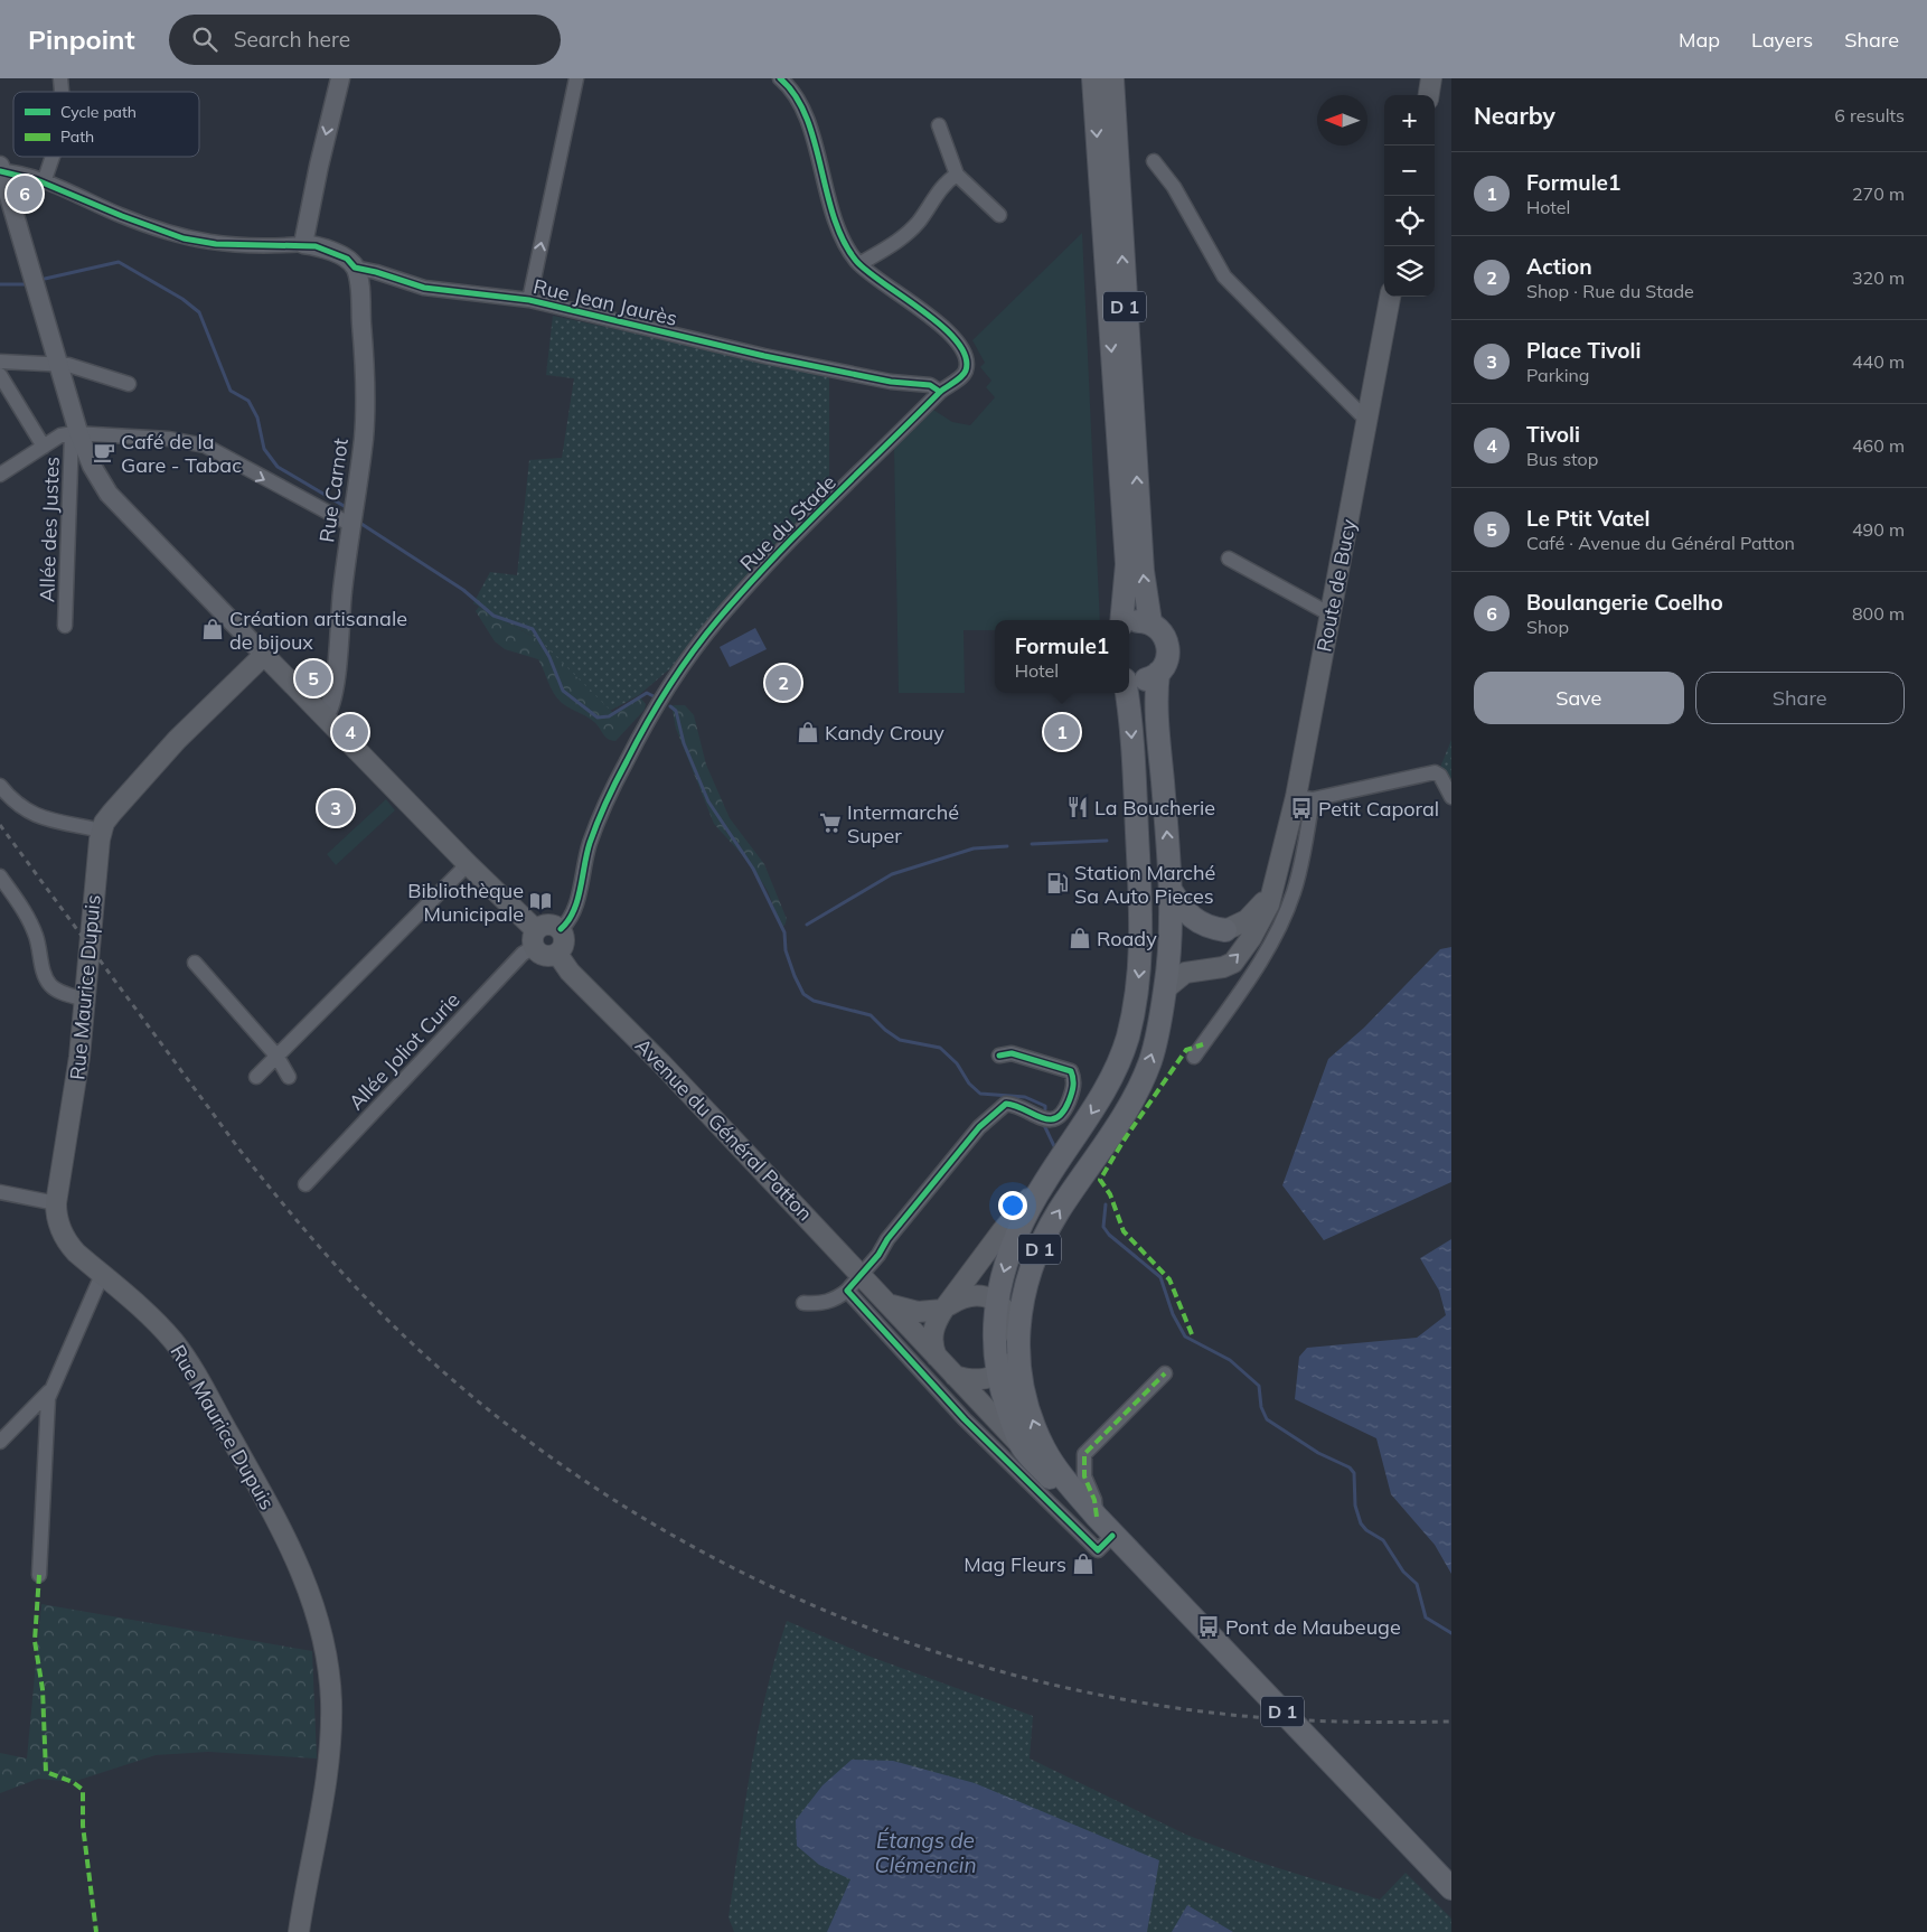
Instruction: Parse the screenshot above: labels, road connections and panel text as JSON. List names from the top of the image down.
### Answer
{
  "streets": {
    "main road": [
      "D 1",
      "Route de Bucy",
      "Rue Maurice Dupuis",
      "Avenue du Général Patton"
    ],
    "street": [
      "Rue Jean Jaurès",
      "Rue Carnot",
      "Rue du Stade",
      "Allée des Justes",
      "Allée Joliot Curie"
    ]
  },
  "crossings": [
    ["Rue Jean Jaurès", "Rue Carnot"],
    ["Rue Jean Jaurès", "Rue du Stade"],
    ["D 1", "Route de Bucy"],
    ["D 1", "Avenue du Général Patton"],
    ["Rue du Stade", "Allée Joliot Curie"],
    ["Rue du Stade", "Avenue du Général Patton"],
    ["Allée Joliot Curie", "Avenue du Général Patton"]
  ],
  "water": ["Étangs de Clémencin"],
  "places": {
    "cafe": ["Café de la Gare - Tabac"],
    "shop": [
      "Création artisanale de bijoux",
      "Kandy Crouy",
      "Roady",
      "Mag Fleurs"
    ],
    "restaurant": ["La Boucherie"],
    "bus stop": ["Petit Caporal", "Pont de Maubeuge"],
    "supermarket": ["Intermarché Super"],
    "fuel station": ["Station Marché Sa Auto Pieces"],
    "library": ["Bibliothèque Municipale"]
  },
  "legend": ["Cycle path", "Path"],
  "north": "left",
  "page": {
    "header": "Pinpoint",
    "search": "Search here",
    "nav": ["Map", "Layers", "Share"],
    "heading": ["Nearby", "6 results"],
    "map_buttons": ["+", "−"],
    "list": [
      {
        "mark": "1",
        "name": "Formule1",
        "note": "Hotel",
        "value": "270 m"
      },
      {
        "mark": "2",
        "name": "Action",
        "note": "Shop · Rue du Stade",
        "value": "320 m"
      },
      {
        "mark": "3",
        "name": "Place Tivoli",
        "note": "Parking",
        "value": "440 m"
      },
      {
        "mark": "4",
        "name": "Tivoli",
        "note": "Bus stop",
        "value": "460 m"
      },
      {
        "mark": "5",
        "name": "Le Ptit Vatel",
        "note": "Café · Avenue du Général Patton",
        "value": "490 m"
      },
      {
        "mark": "6",
        "name": "Boulangerie Coelho",
        "note": "Shop",
        "value": "800 m"
      }
    ],
    "pins": [
      "6",
      "5",
      "2",
      "1",
      "4",
      "3"
    ],
    "popup": ["Formule1", "Hotel"],
    "buttons": ["Save", "Share"]
  }
}
